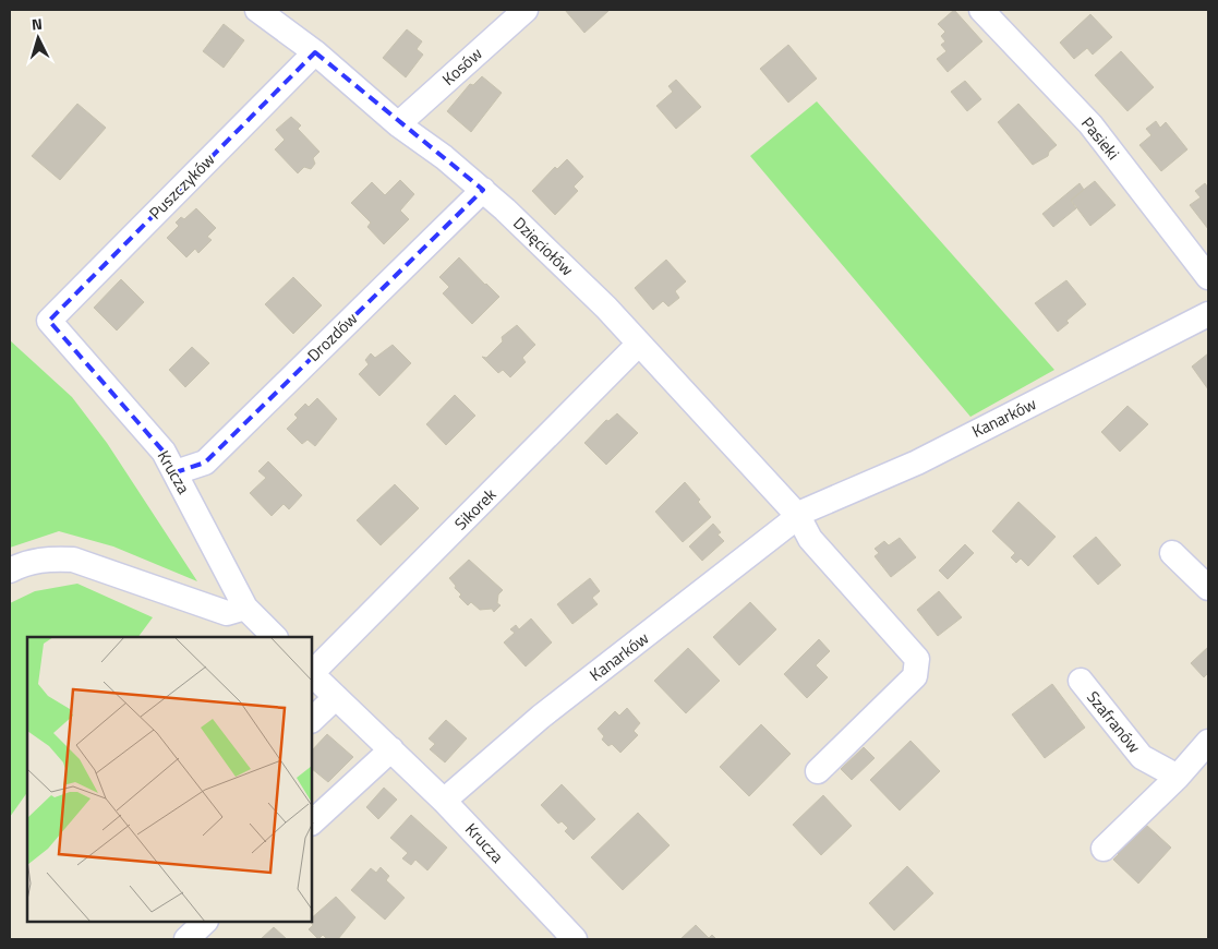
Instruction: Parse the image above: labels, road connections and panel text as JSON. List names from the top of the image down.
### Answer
{
  "streets": {
    "street": [
      "Kosów",
      "Pasieki",
      "Puszczyków",
      "Dzięciołów",
      "Drozdów",
      "Kanarków",
      "Krucza",
      "Sikorek",
      "Szafranów"
    ]
  },
  "crossings": [
    ["Kosów", "Dzięciołów"],
    ["Puszczyków", "Dzięciołów"],
    ["Puszczyków", "Krucza"],
    ["Dzięciołów", "Drozdów"],
    ["Dzięciołów", "Kanarków"],
    ["Dzięciołów", "Sikorek"],
    ["Drozdów", "Krucza"],
    ["Kanarków", "Krucza"]
  ],
  "north": "top"
}
